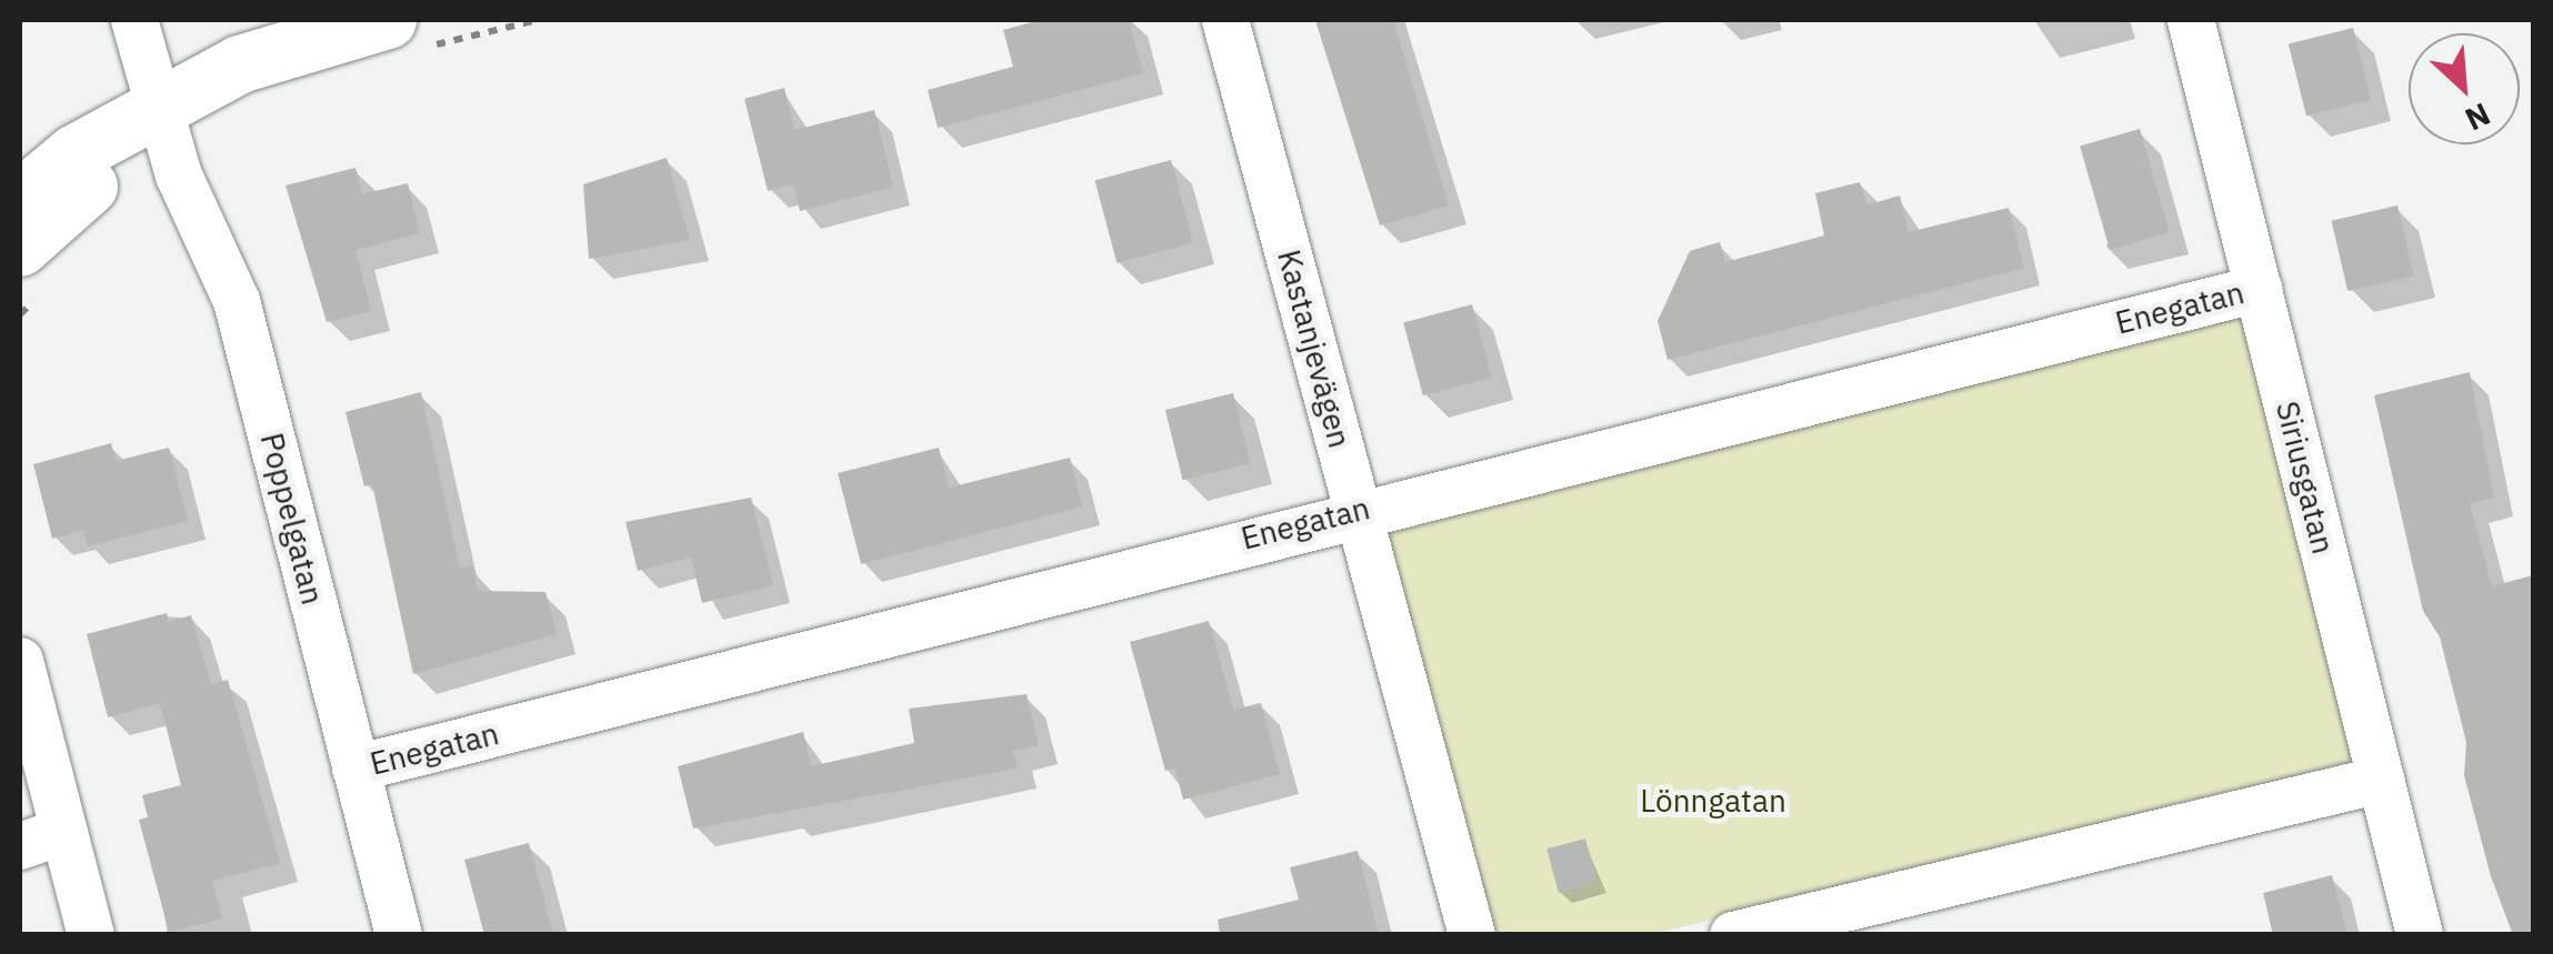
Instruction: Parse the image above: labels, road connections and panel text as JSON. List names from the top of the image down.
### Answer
{
  "streets": {
    "street": [
      "Enegatan",
      "Kastanjevägen",
      "Siriusgatan",
      "Poppelgatan"
    ]
  },
  "crossings": [
    ["Enegatan", "Kastanjevägen"],
    ["Enegatan", "Siriusgatan"],
    ["Enegatan", "Poppelgatan"]
  ],
  "parks": ["Lönngatan"],
  "north": "bottom right"
}
